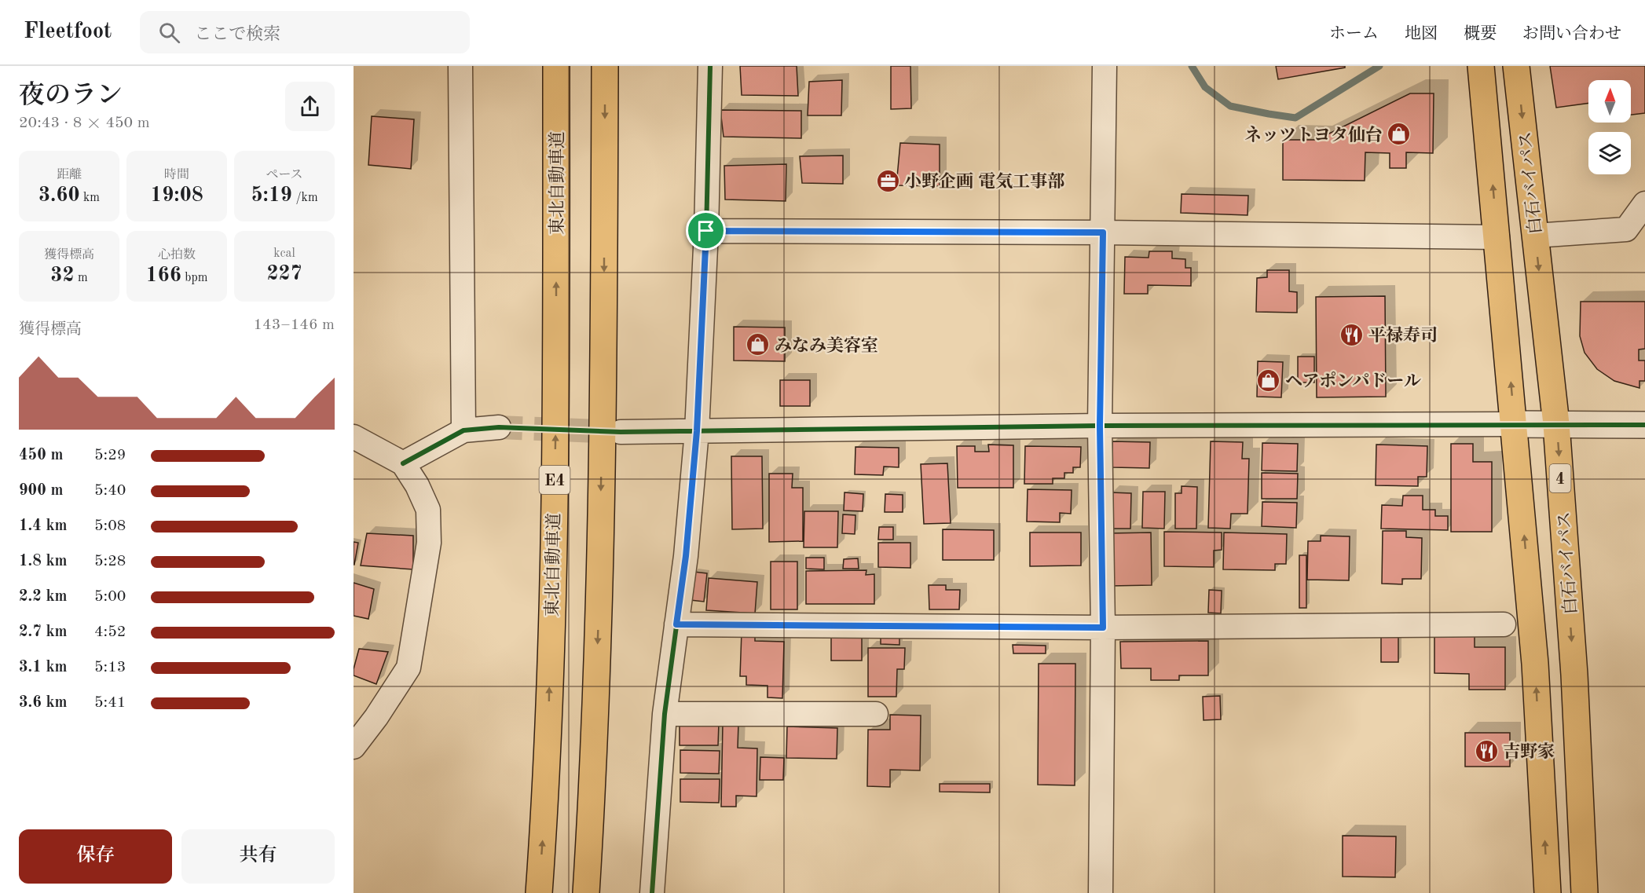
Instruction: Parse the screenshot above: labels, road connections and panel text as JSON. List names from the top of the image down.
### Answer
{
  "streets": {
    "highway": [
      "東北自動車道",
      "白石バイパス",
      "4",
      "E4"
    ]
  },
  "places": {
    "shop": ["ネッツトヨタ仙台", "みなみ美容室", "ヘアポンパドール"],
    "office": ["小野企画 電気工事部"],
    "restaurant": ["平禄寿司", "吉野家"]
  },
  "north": "top",
  "page": {
    "header": "Fleetfoot",
    "search": "ここで検索",
    "nav": [
      "ホーム",
      "地図",
      "概要",
      "お問い合わせ"
    ],
    "heading": ["夜のラン", "20:43 · 8 × 450 m"],
    "stats": [
      ["距離", "3.60 km"],
      ["時間", "19:08"],
      ["ペース", "5:19 /km"],
      ["獲得標高", "32 m"],
      ["心拍数", "166 bpm"],
      ["kcal", "227"]
    ],
    "chart": ["獲得標高", "143–146 m"],
    "list": [
      {
        "name": "450 m",
        "note": "5:29"
      },
      {
        "name": "900 m",
        "note": "5:40"
      },
      {
        "name": "1.4 km",
        "note": "5:08"
      },
      {
        "name": "1.8 km",
        "note": "5:28"
      },
      {
        "name": "2.2 km",
        "note": "5:00"
      },
      {
        "name": "2.7 km",
        "note": "4:52"
      },
      {
        "name": "3.1 km",
        "note": "5:13"
      },
      {
        "name": "3.6 km",
        "note": "5:41"
      }
    ],
    "buttons": ["保存", "共有"]
  }
}
